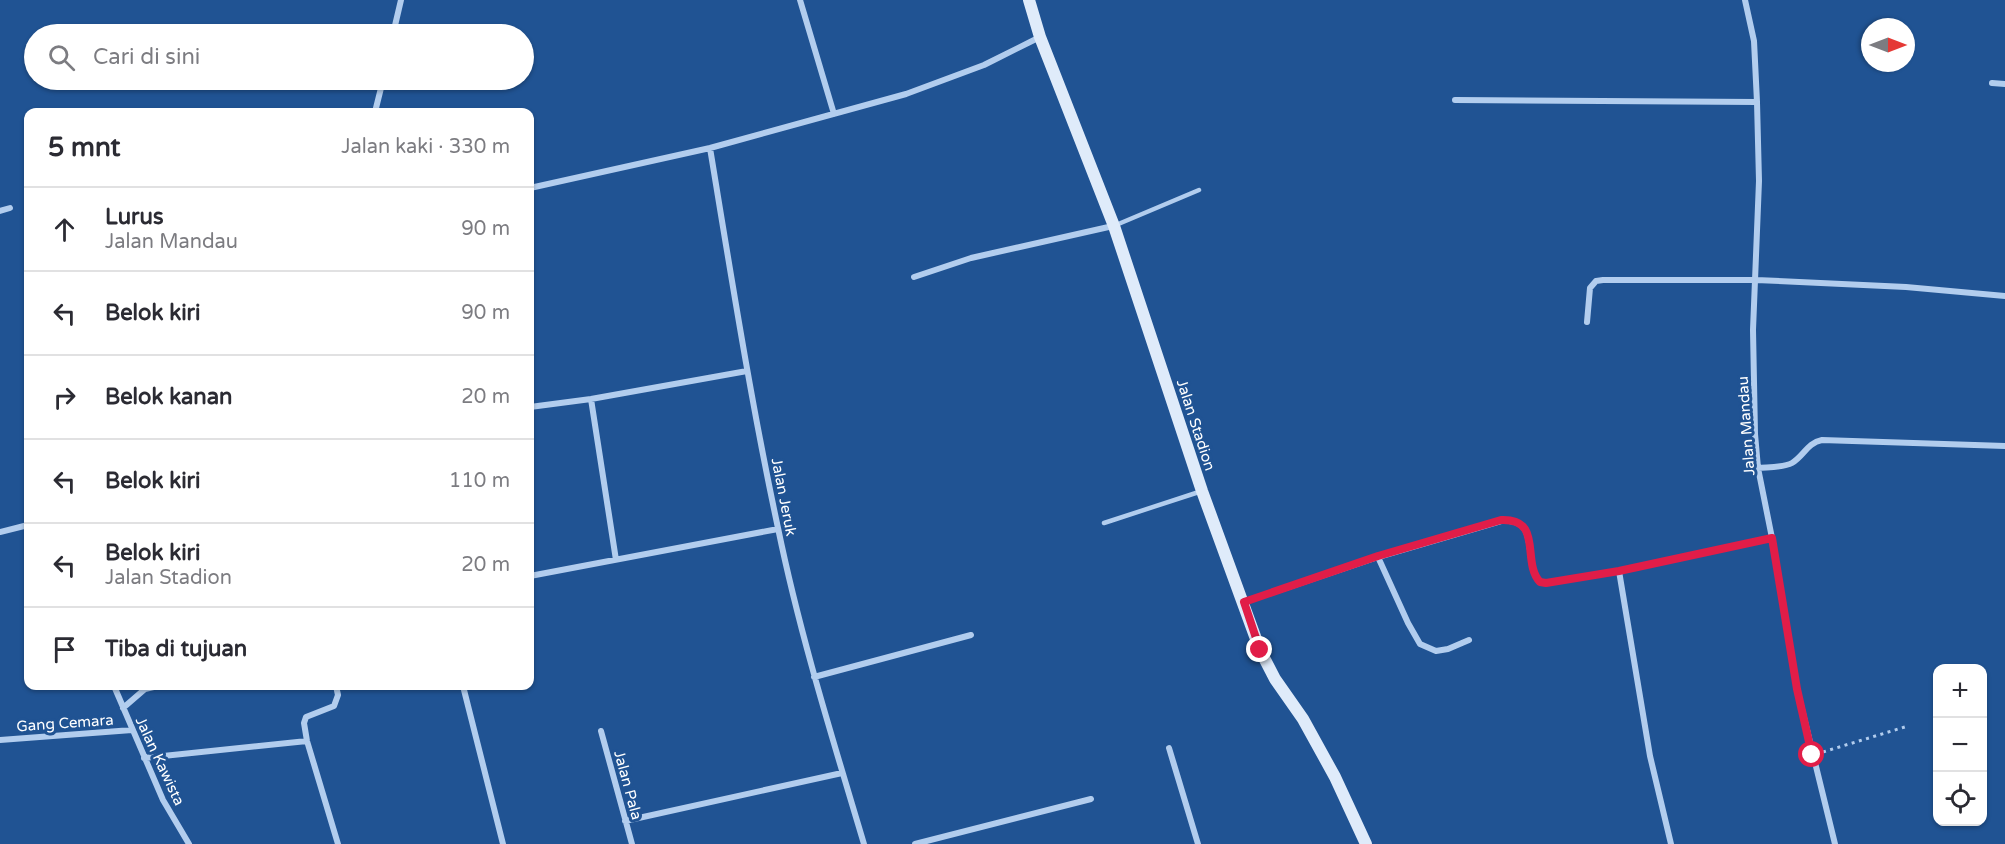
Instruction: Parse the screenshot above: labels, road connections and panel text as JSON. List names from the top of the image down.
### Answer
{
  "streets": {
    "street": [
      "Jalan Stadion",
      "Jalan Mandau",
      "Jalan Jeruk",
      "Gang Cemara",
      "Jalan Kawista",
      "Jalan Pala"
    ]
  },
  "crossings": [
    ["Gang Cemara", "Jalan Kawista"]
  ],
  "north": "right",
  "page": {
    "search": "Cari di sini",
    "heading": ["5 mnt", "Jalan kaki · 330 m"],
    "list": [
      ["Lurus", "Jalan Mandau", "90 m"],
      ["Belok kiri", "90 m"],
      ["Belok kanan", "20 m"],
      ["Belok kiri", "110 m"],
      ["Belok kiri", "Jalan Stadion", "20 m"],
      "Tiba di tujuan"
    ],
    "map_buttons": ["+", "−"]
  }
}
